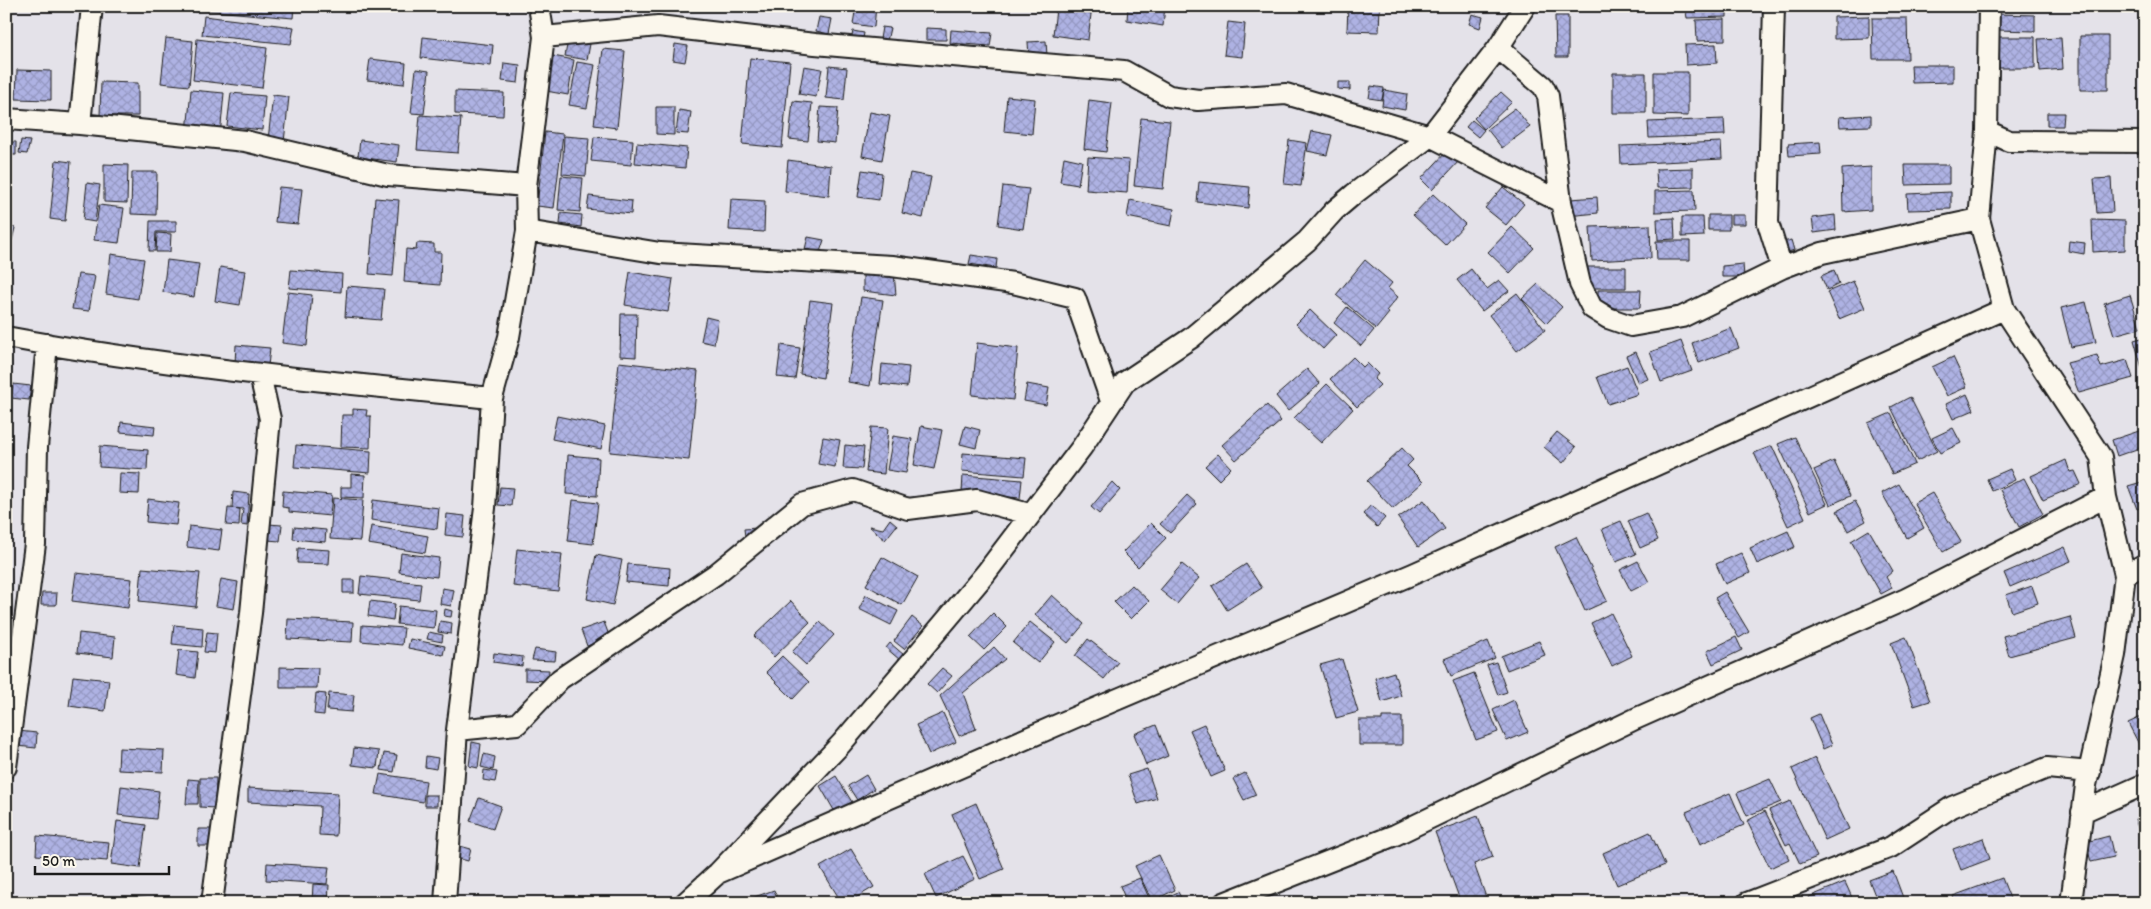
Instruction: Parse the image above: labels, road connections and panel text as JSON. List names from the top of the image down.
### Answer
{
  "scale_bar": "50 m"
}
